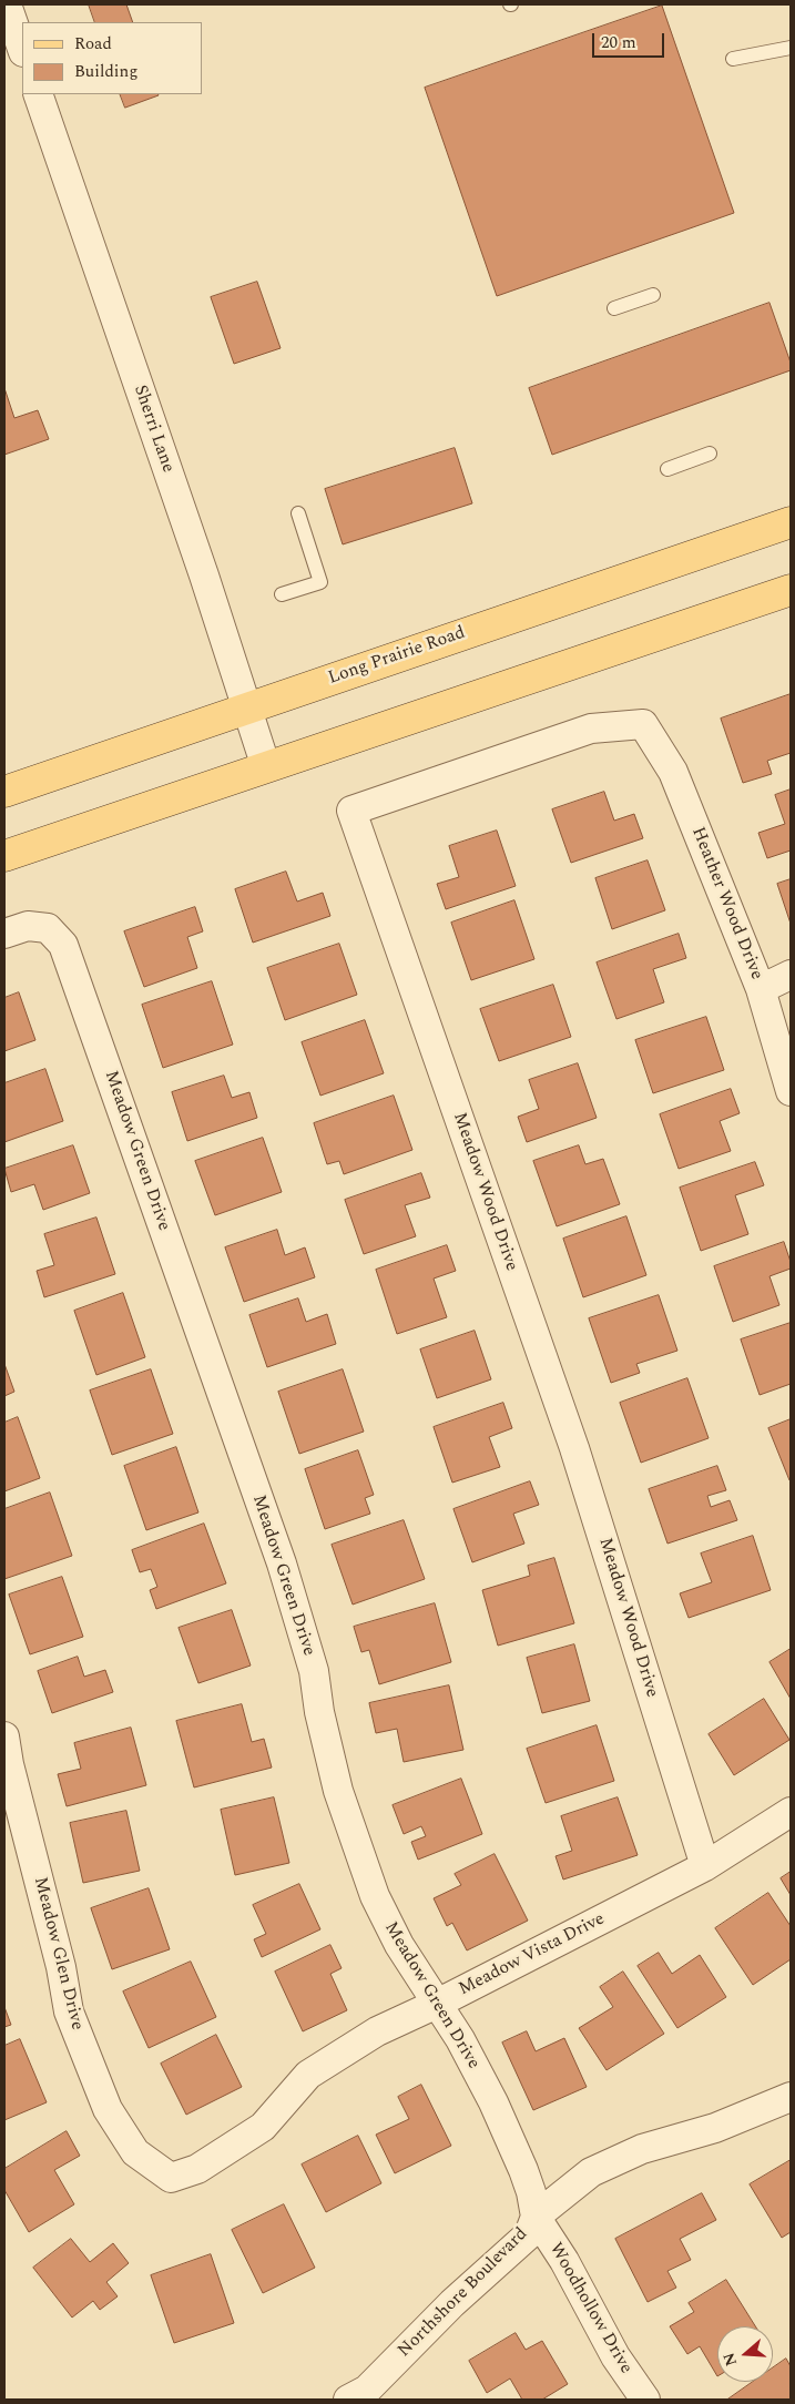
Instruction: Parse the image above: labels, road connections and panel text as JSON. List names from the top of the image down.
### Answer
{
  "streets": {
    "main road": ["Long Prairie Road"],
    "street": [
      "Sherri Lane",
      "Heather Wood Drive",
      "Meadow Green Drive",
      "Meadow Wood Drive",
      "Meadow Glen Drive",
      "Meadow Vista Drive",
      "Northshore Boulevard",
      "Woodhollow Drive"
    ]
  },
  "crossings": [
    ["Sherri Lane", "Long Prairie Road"],
    ["Heather Wood Drive", "Meadow Wood Drive"],
    ["Meadow Green Drive", "Meadow Vista Drive"],
    ["Meadow Green Drive", "Northshore Boulevard"],
    ["Meadow Green Drive", "Woodhollow Drive"],
    ["Meadow Wood Drive", "Meadow Vista Drive"],
    ["Meadow Glen Drive", "Meadow Vista Drive"],
    ["Northshore Boulevard", "Woodhollow Drive"]
  ],
  "legend": ["Road", "Building"],
  "scale_bar": "20 m",
  "north": "left"
}
